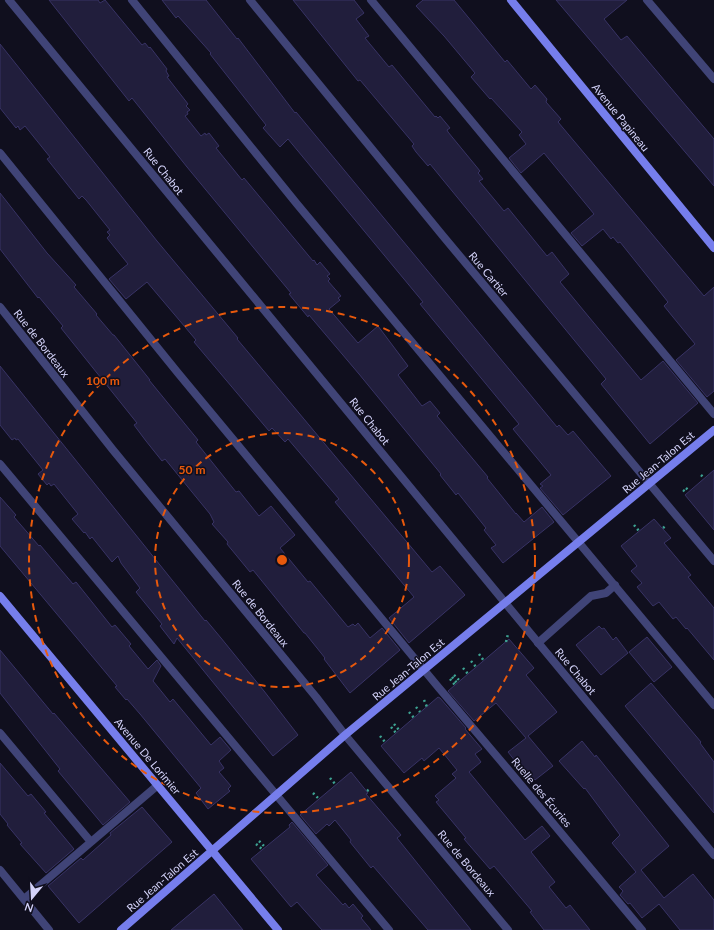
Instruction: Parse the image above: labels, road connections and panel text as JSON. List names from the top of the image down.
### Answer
{
  "streets": {
    "main road": ["Avenue Papineau", "Rue Jean-Talon Est", "Avenue De Lorimier"],
    "street": [
      "Rue Chabot",
      "Rue Cartier",
      "Rue de Bordeaux",
      "Ruelle des Écuries"
    ]
  },
  "crossings": [
    ["Rue Chabot", "Rue Jean-Talon Est"],
    ["Rue Cartier", "Rue Jean-Talon Est"],
    ["Rue de Bordeaux", "Rue Jean-Talon Est"],
    ["Rue Jean-Talon Est", "Avenue De Lorimier"],
    ["Rue Jean-Talon Est", "Ruelle des Écuries"]
  ],
  "north": "bottom",
  "rings": ["100 m", "50 m"]
}
